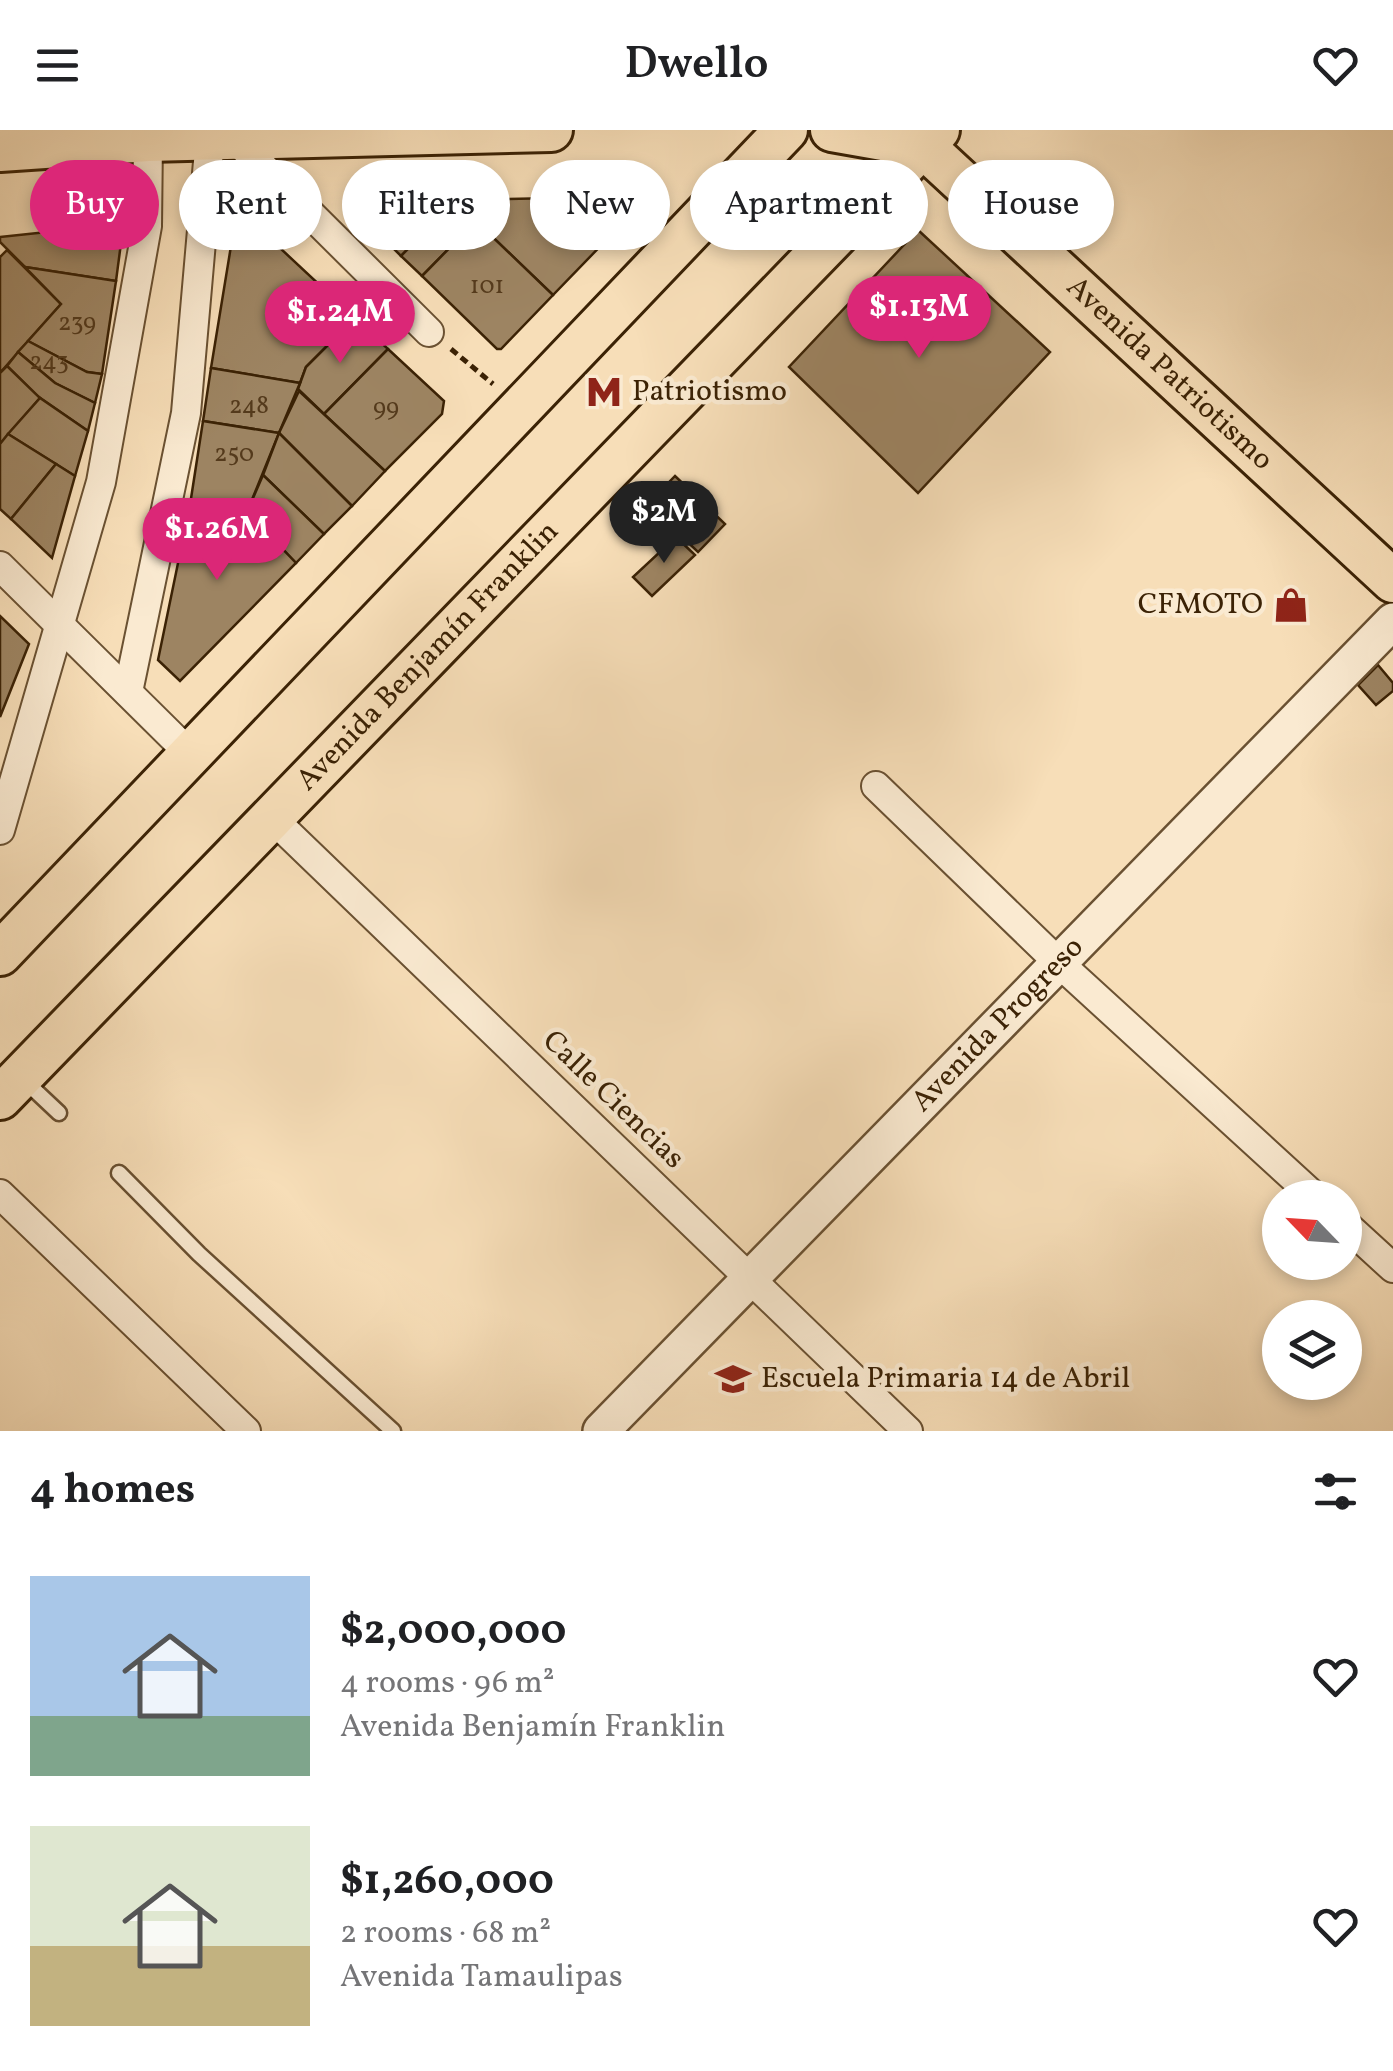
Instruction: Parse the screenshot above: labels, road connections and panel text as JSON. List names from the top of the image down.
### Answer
{
  "streets": {
    "main road": ["Avenida Patriotismo", "Avenida Benjamín Franklin"],
    "street": ["Avenida Progreso", "Calle Ciencias"]
  },
  "crossings": [
    ["Avenida Patriotismo", "Avenida Benjamín Franklin"],
    ["Avenida Benjamín Franklin", "Calle Ciencias"],
    ["Avenida Progreso", "Calle Ciencias"]
  ],
  "places": {
    "metro station": ["Patriotismo"],
    "shop": ["CFMOTO"],
    "school or university": ["Escuela Primaria 14 de Abril"]
  },
  "house_numbers": [
    "101",
    "239",
    "243",
    "248",
    "99",
    "250"
  ],
  "north": "top left",
  "page": {
    "header": "Dwello",
    "chip": [
      "Buy",
      "Rent",
      "Filters",
      "New",
      "Apartment",
      "House"
    ],
    "price": [
      "$1.13M",
      "$1.24M",
      "$2M",
      "$1.26M"
    ],
    "heading": "4 homes",
    "list": [
      {
        "name": "$2,000,000",
        "note": "4 rooms · 96 m² · Avenida Benjamín Franklin"
      },
      {
        "name": "$1,260,000",
        "note": "2 rooms · 68 m² · Avenida Tamaulipas"
      }
    ]
  }
}
